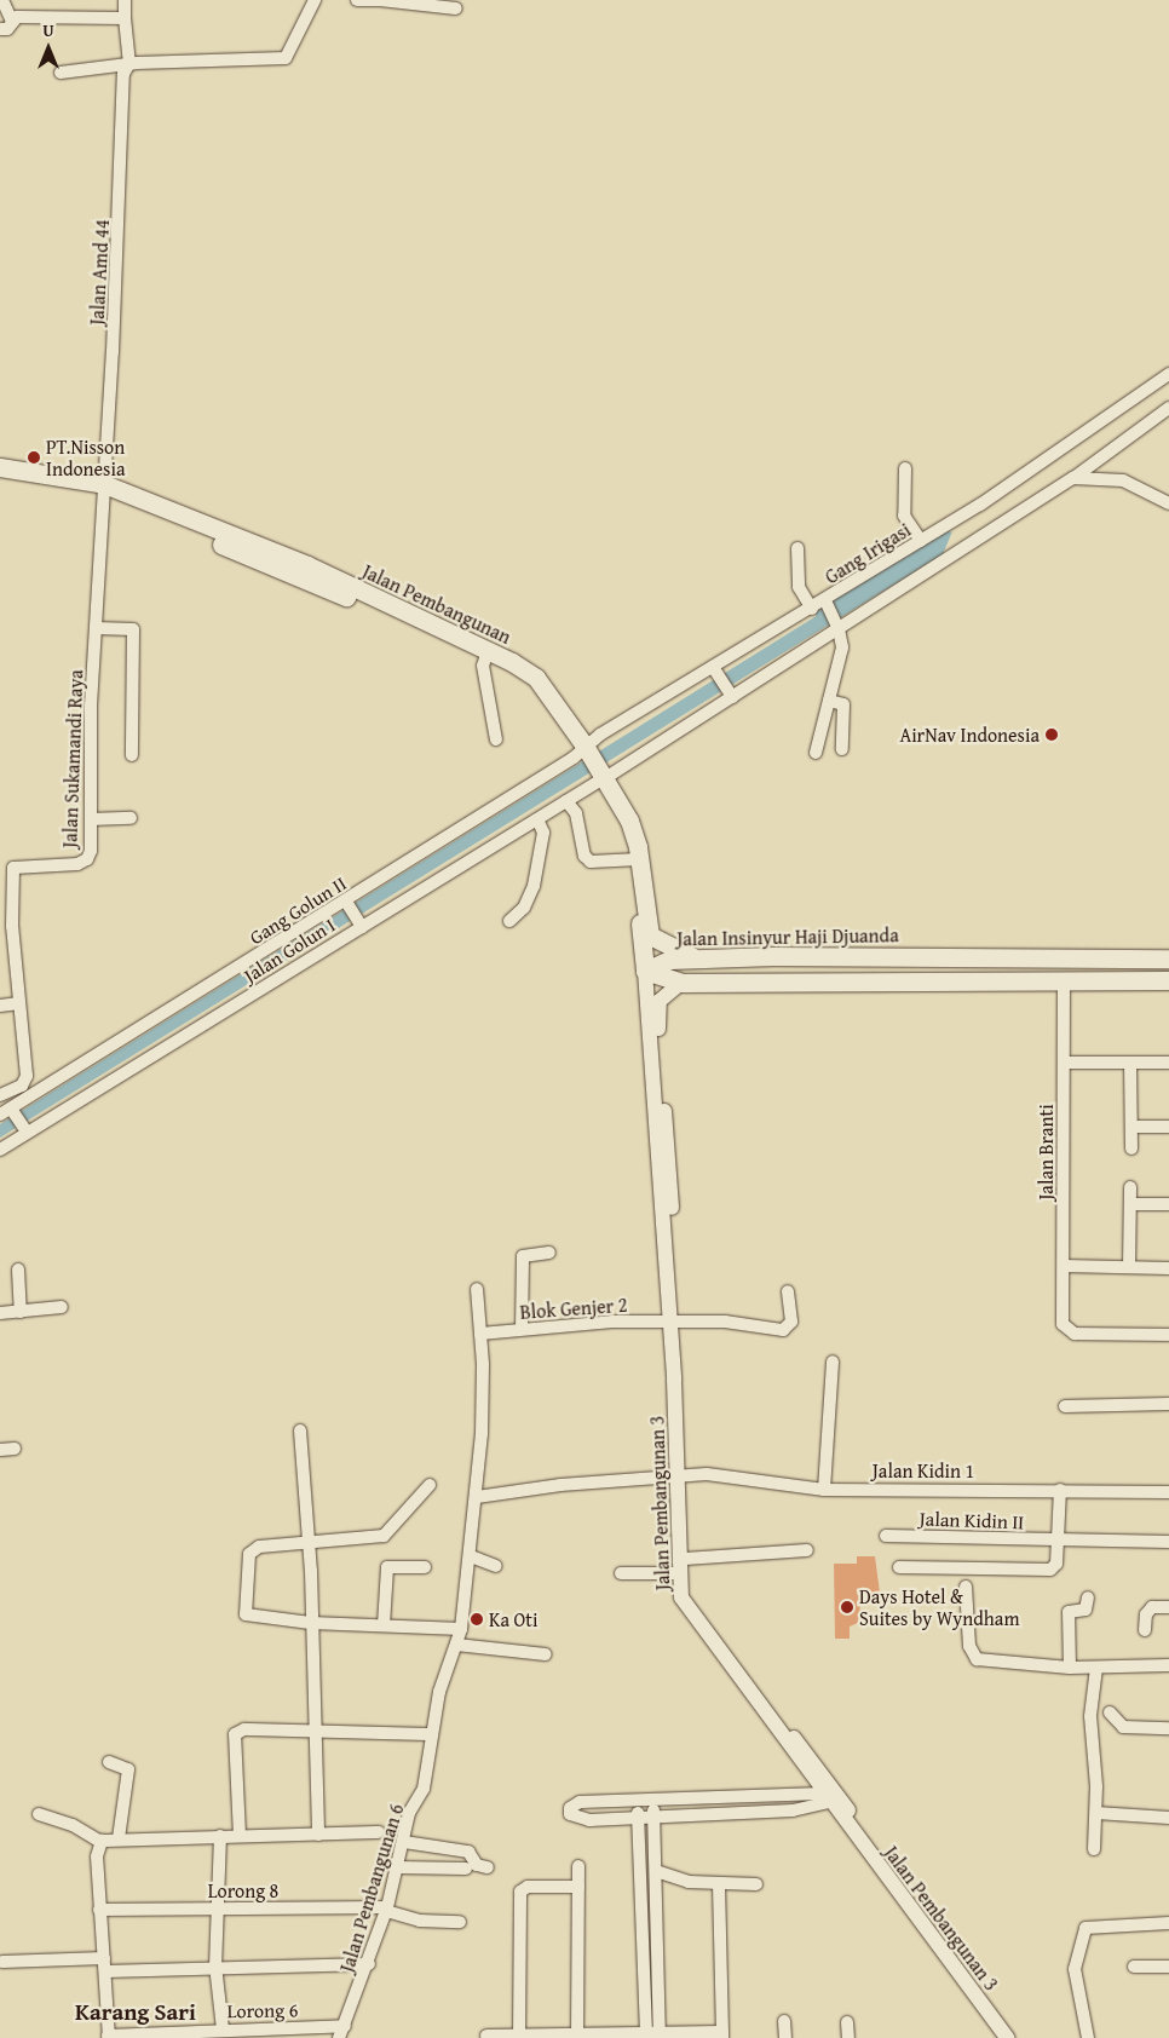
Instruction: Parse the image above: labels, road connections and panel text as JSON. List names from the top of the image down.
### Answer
{
  "streets": {
    "main road": ["Jalan Pembangunan", "Jalan Insinyur Haji Djuanda"],
    "street": [
      "Jalan Amd 44",
      "Gang Irigasi",
      "Jalan Sukamandi Raya",
      "Gang Golun II",
      "Jalan Golun I",
      "Jalan Branti",
      "Blok Genjer 2",
      "Jalan Kidin 1",
      "Jalan Pembangunan 3",
      "Jalan Kidin II",
      "Jalan Pembangunan 6",
      "Lorong 8",
      "Lorong 6"
    ]
  },
  "crossings": [
    ["Jalan Amd 44", "Jalan Pembangunan"],
    ["Jalan Amd 44", "Jalan Sukamandi Raya"],
    ["Gang Irigasi", "Jalan Pembangunan"],
    ["Gang Irigasi", "Gang Golun II"],
    ["Jalan Pembangunan", "Jalan Sukamandi Raya"],
    ["Jalan Pembangunan", "Gang Golun II"],
    ["Jalan Pembangunan", "Jalan Insinyur Haji Djuanda"],
    ["Jalan Pembangunan", "Jalan Golun I"],
    ["Jalan Pembangunan", "Jalan Pembangunan 3"],
    ["Jalan Insinyur Haji Djuanda", "Jalan Pembangunan 3"],
    ["Blok Genjer 2", "Jalan Pembangunan 3"],
    ["Blok Genjer 2", "Jalan Pembangunan 6"],
    ["Jalan Kidin 1", "Jalan Pembangunan 3"],
    ["Jalan Kidin 1", "Jalan Pembangunan 6"],
    ["Jalan Pembangunan 6", "Lorong 8"],
    ["Jalan Pembangunan 6", "Lorong 6"]
  ],
  "districts": ["Karang Sari"],
  "places": [
    "PT.Nisson Indonesia",
    "AirNav Indonesia",
    "Days Hotel & Suites by Wyndham",
    "Ka Oti"
  ],
  "north": "top"
}
